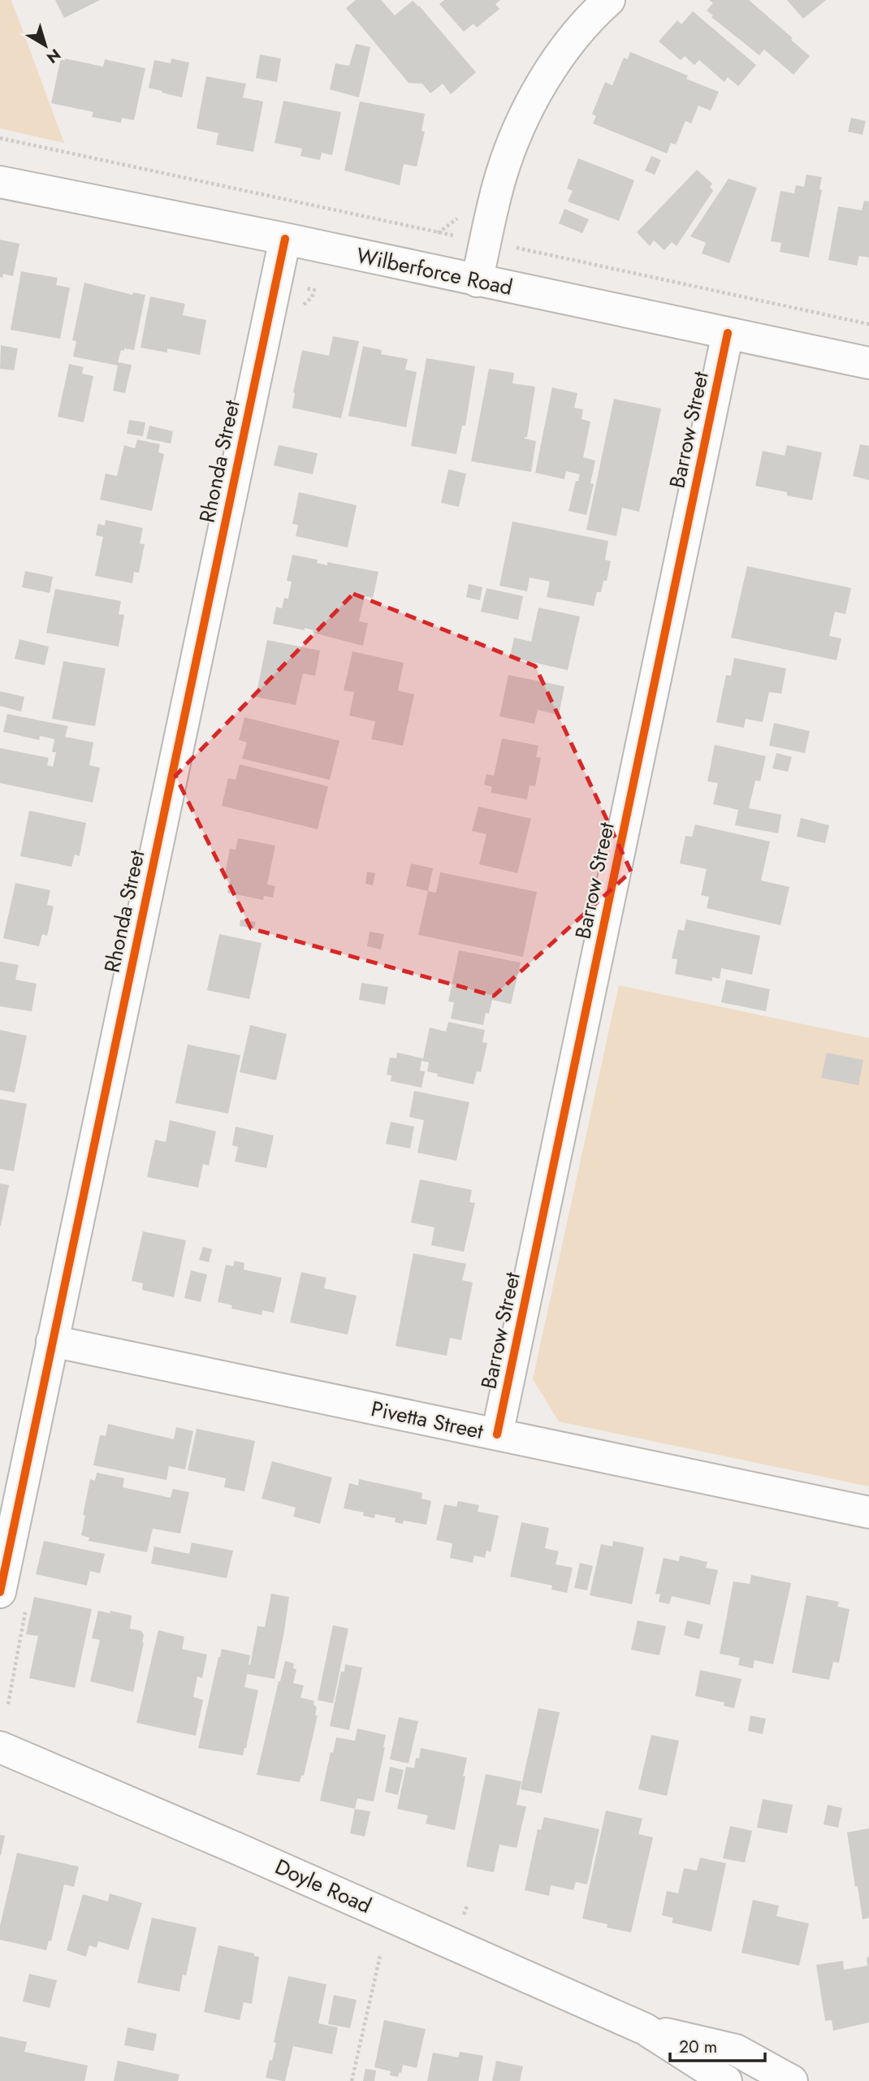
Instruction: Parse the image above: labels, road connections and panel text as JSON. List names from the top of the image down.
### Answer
{
  "streets": {
    "street": [
      "Wilberforce Road",
      "Barrow Street",
      "Rhonda Street",
      "Pivetta Street",
      "Doyle Road"
    ]
  },
  "crossings": [
    ["Wilberforce Road", "Barrow Street"],
    ["Wilberforce Road", "Rhonda Street"],
    ["Barrow Street", "Pivetta Street"],
    ["Rhonda Street", "Pivetta Street"]
  ],
  "scale_bar": "20 m",
  "north": "bottom right"
}
